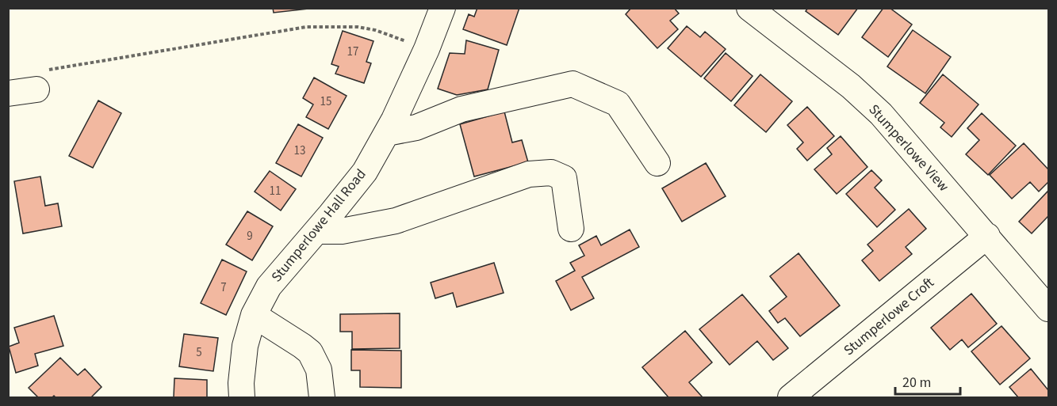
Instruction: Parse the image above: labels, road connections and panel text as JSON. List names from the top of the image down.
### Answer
{
  "streets": {
    "street": ["Stumperlowe View", "Stumperlowe Hall Road", "Stumperlowe Croft"]
  },
  "crossings": [
    ["Stumperlowe View", "Stumperlowe Croft"]
  ],
  "house_numbers": [
    "17",
    "15",
    "13",
    "11",
    "9",
    "7",
    "5"
  ],
  "scale_bar": "20 m"
}
